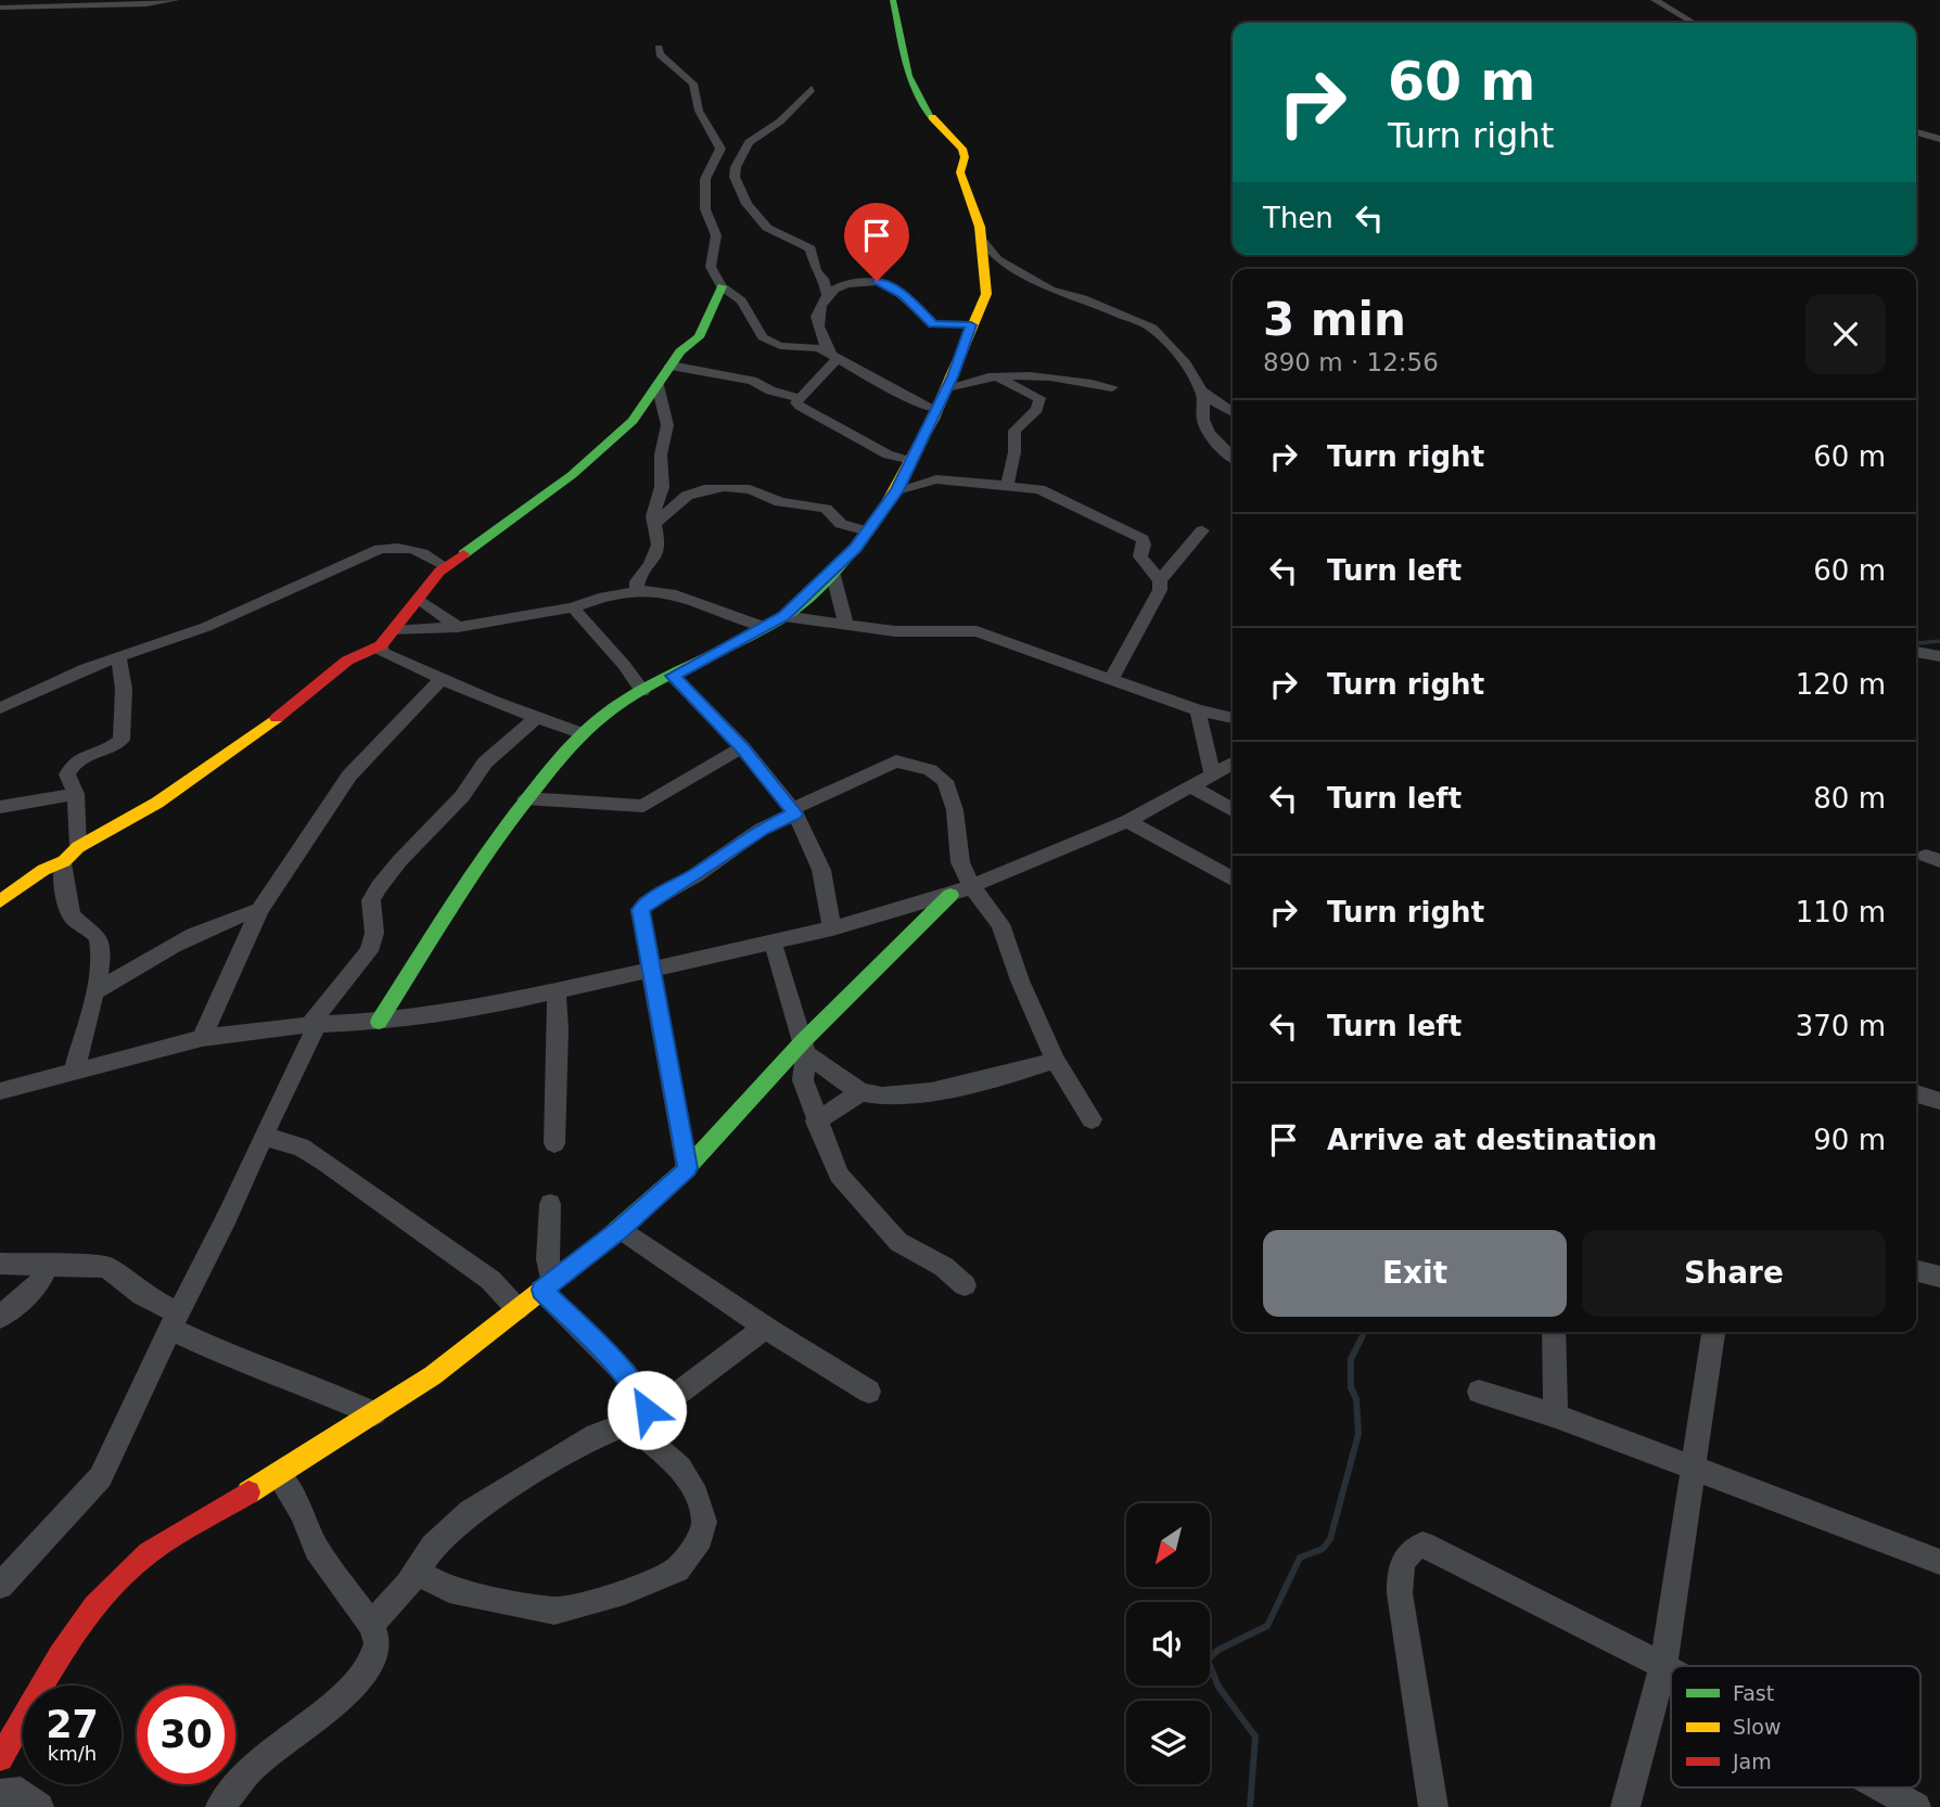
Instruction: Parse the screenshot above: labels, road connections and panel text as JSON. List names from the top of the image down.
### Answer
{
  "legend": ["Fast", "Slow", "Jam"],
  "north": "bottom left",
  "page": {
    "turn": ["60 m", "Turn right"],
    "then": "Then",
    "heading": ["3 min", "890 m · 12:56"],
    "list": [
      {
        "name": "Turn right",
        "value": "60 m"
      },
      {
        "name": "Turn left",
        "value": "60 m"
      },
      {
        "name": "Turn right",
        "value": "120 m"
      },
      {
        "name": "Turn left",
        "value": "80 m"
      },
      {
        "name": "Turn right",
        "value": "110 m"
      },
      {
        "name": "Turn left",
        "value": "370 m"
      },
      {
        "name": "Arrive at destination",
        "value": "90 m"
      }
    ],
    "buttons": ["Exit", "Share"],
    "speed": "27 km/h",
    "limit": "30"
  }
}
